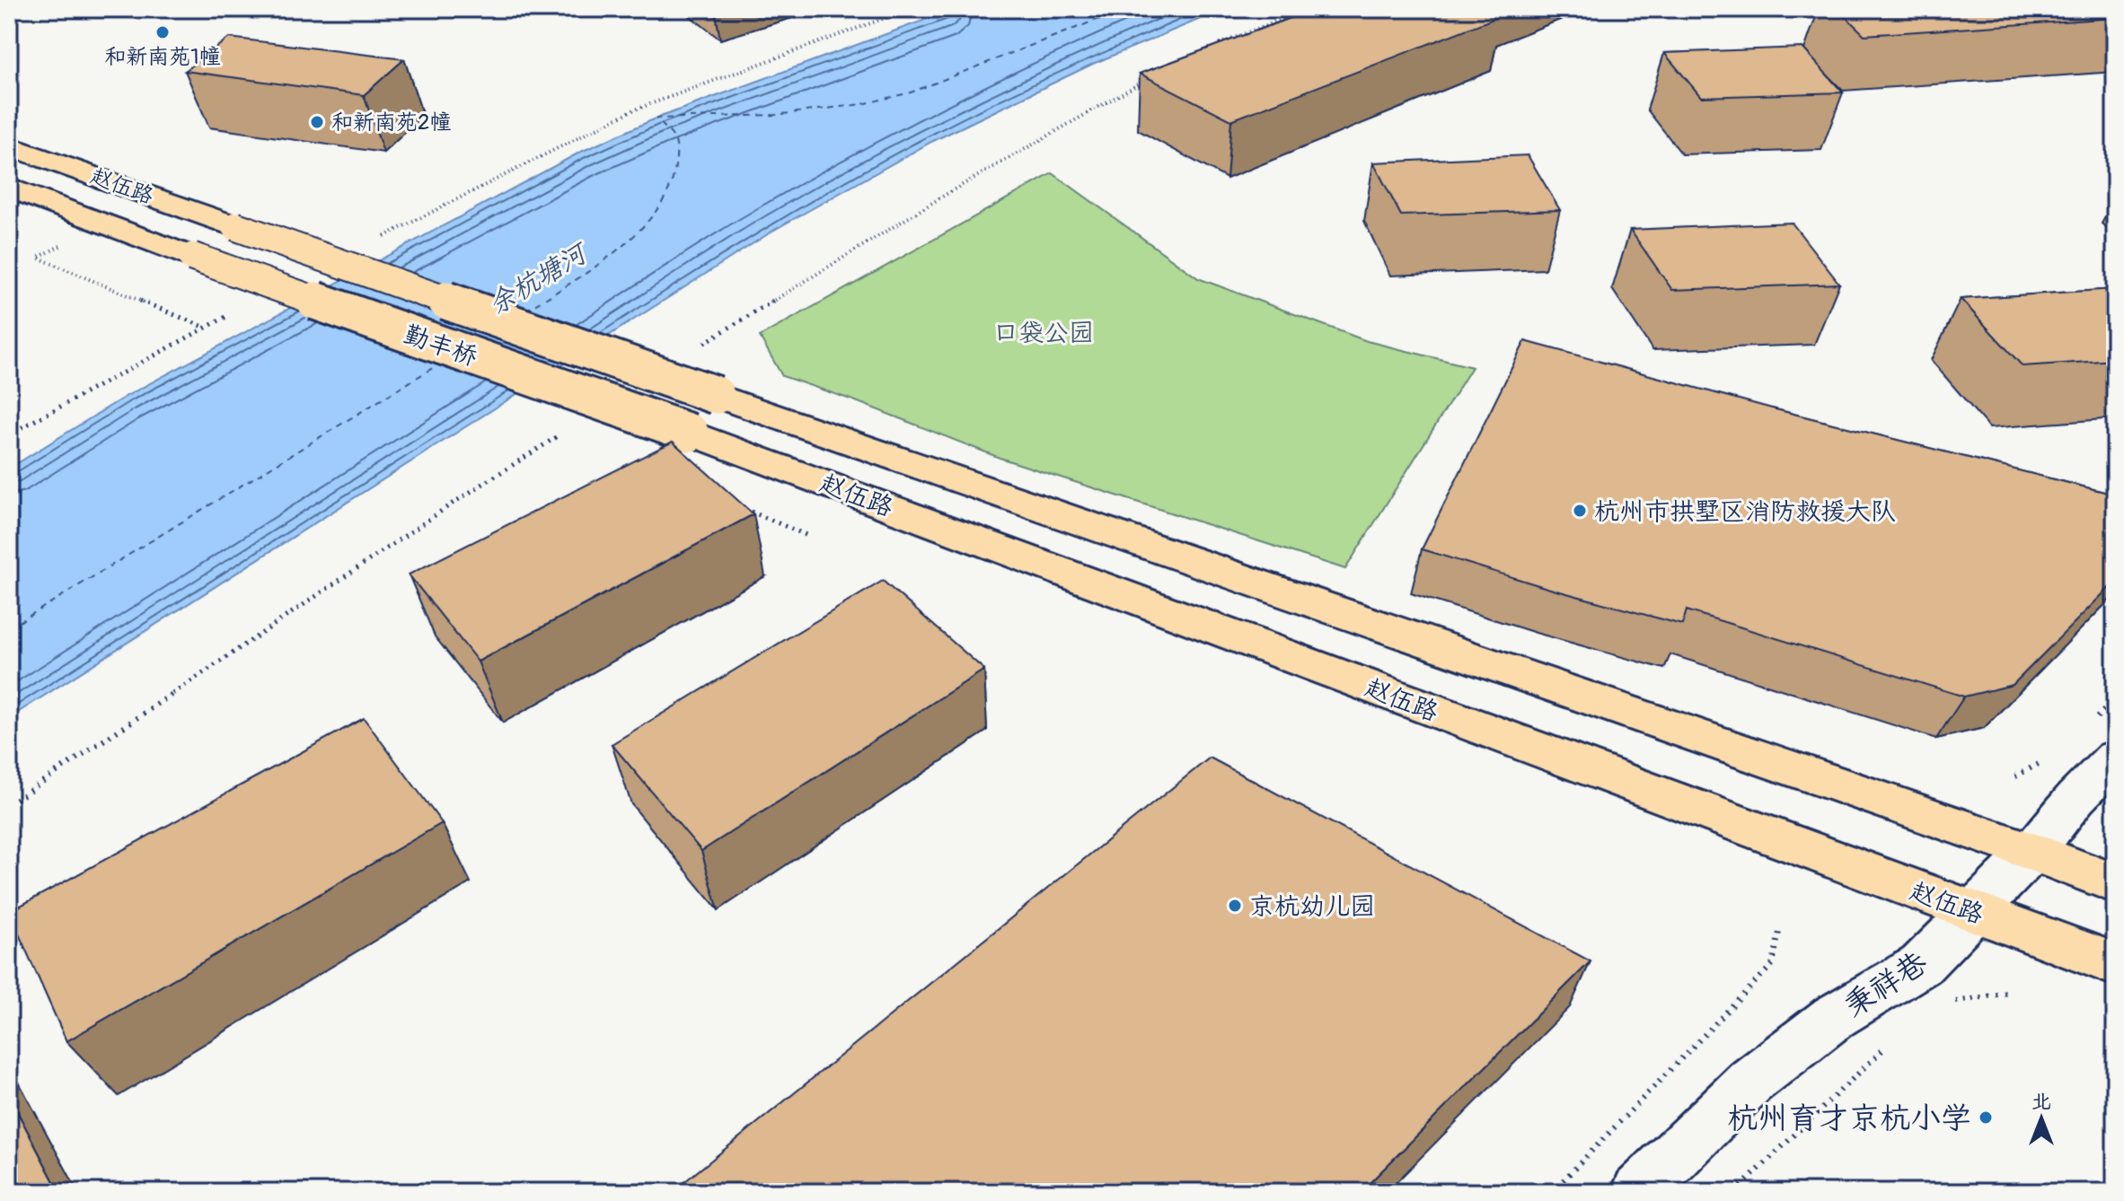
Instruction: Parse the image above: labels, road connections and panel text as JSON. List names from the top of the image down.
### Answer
{
  "streets": {
    "main road": ["赵伍路", "勤丰桥"],
    "street": ["秉祥巷"]
  },
  "crossings": [
    ["赵伍路", "勤丰桥"],
    ["赵伍路", "秉祥巷"]
  ],
  "water": ["余杭塘河"],
  "parks": ["口袋公园"],
  "places": [
    "和新南苑1幢",
    "和新南苑2幢",
    "杭州市拱墅区消防救援大队",
    "京杭幼儿园",
    "杭州育才京杭小学"
  ],
  "north": "top"
}
